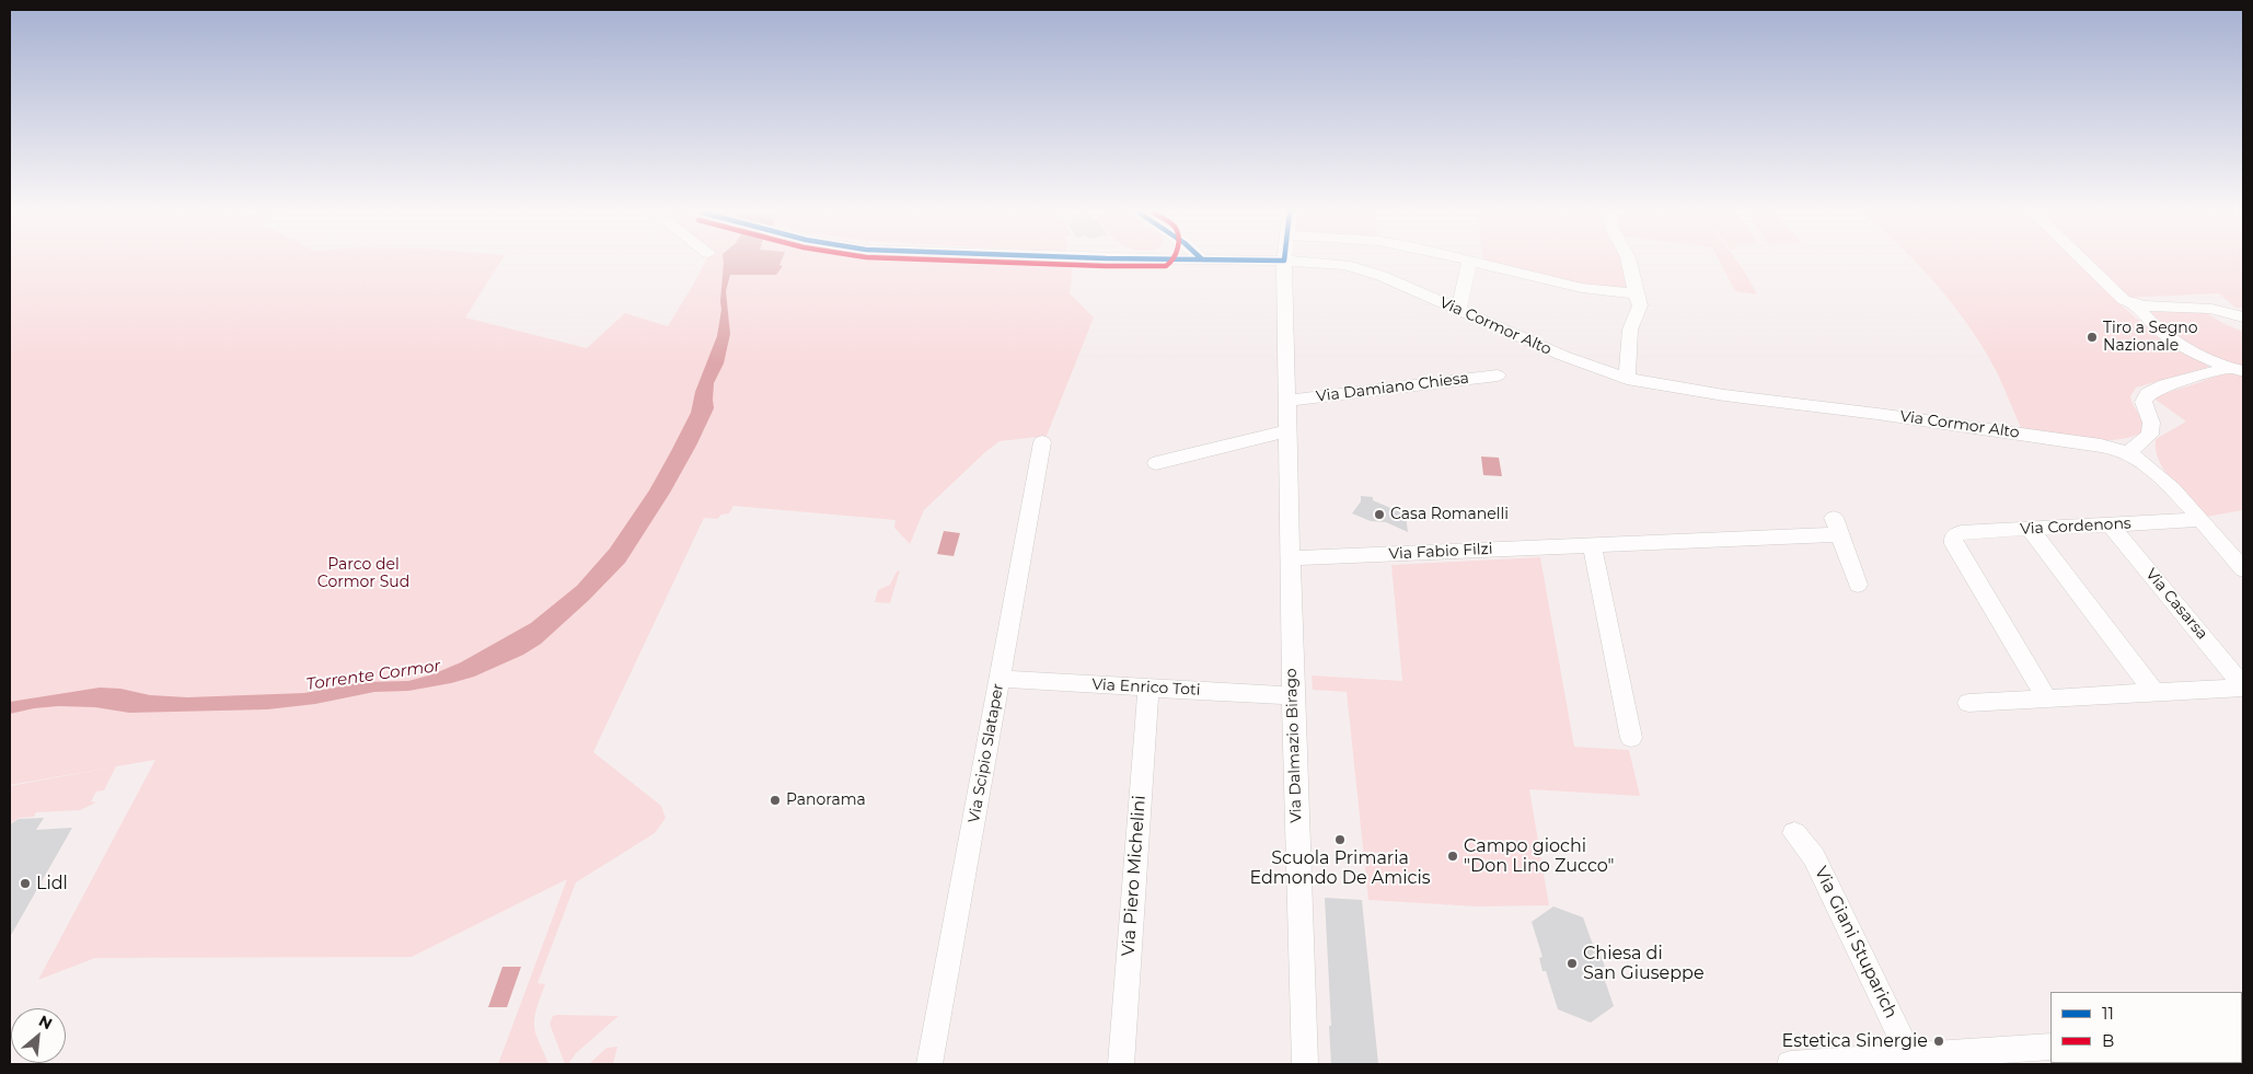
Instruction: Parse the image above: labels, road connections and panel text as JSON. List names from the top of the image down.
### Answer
{
  "streets": {
    "street": [
      "Via Cormor Alto",
      "Via Damiano Chiesa",
      "Via Cordenons",
      "Via Fabio Filzi",
      "Via Casarsa",
      "Via Enrico Toti",
      "Via Dalmazio Birago",
      "Via Scipio Slataper",
      "Via Piero Michelini",
      "Via Giani Stuparich"
    ]
  },
  "crossings": [
    ["Via Cormor Alto", "Via Cordenons"],
    ["Via Damiano Chiesa", "Via Dalmazio Birago"],
    ["Via Cordenons", "Via Casarsa"],
    ["Via Fabio Filzi", "Via Dalmazio Birago"],
    ["Via Enrico Toti", "Via Dalmazio Birago"],
    ["Via Enrico Toti", "Via Scipio Slataper"],
    ["Via Enrico Toti", "Via Piero Michelini"]
  ],
  "water": ["Torrente Cormor"],
  "parks": ["Parco del Cormor Sud"],
  "places": [
    "Tiro a Segno Nazionale",
    "Casa Romanelli",
    "Panorama",
    "Scuola Primaria Edmondo De Amicis",
    "Campo giochi \"Don Lino Zucco\"",
    "Lidl",
    "Chiesa di San Giuseppe",
    "Estetica Sinergie"
  ],
  "lines": ["transit line B"],
  "legend": ["11", "B"],
  "north": "top right"
}
